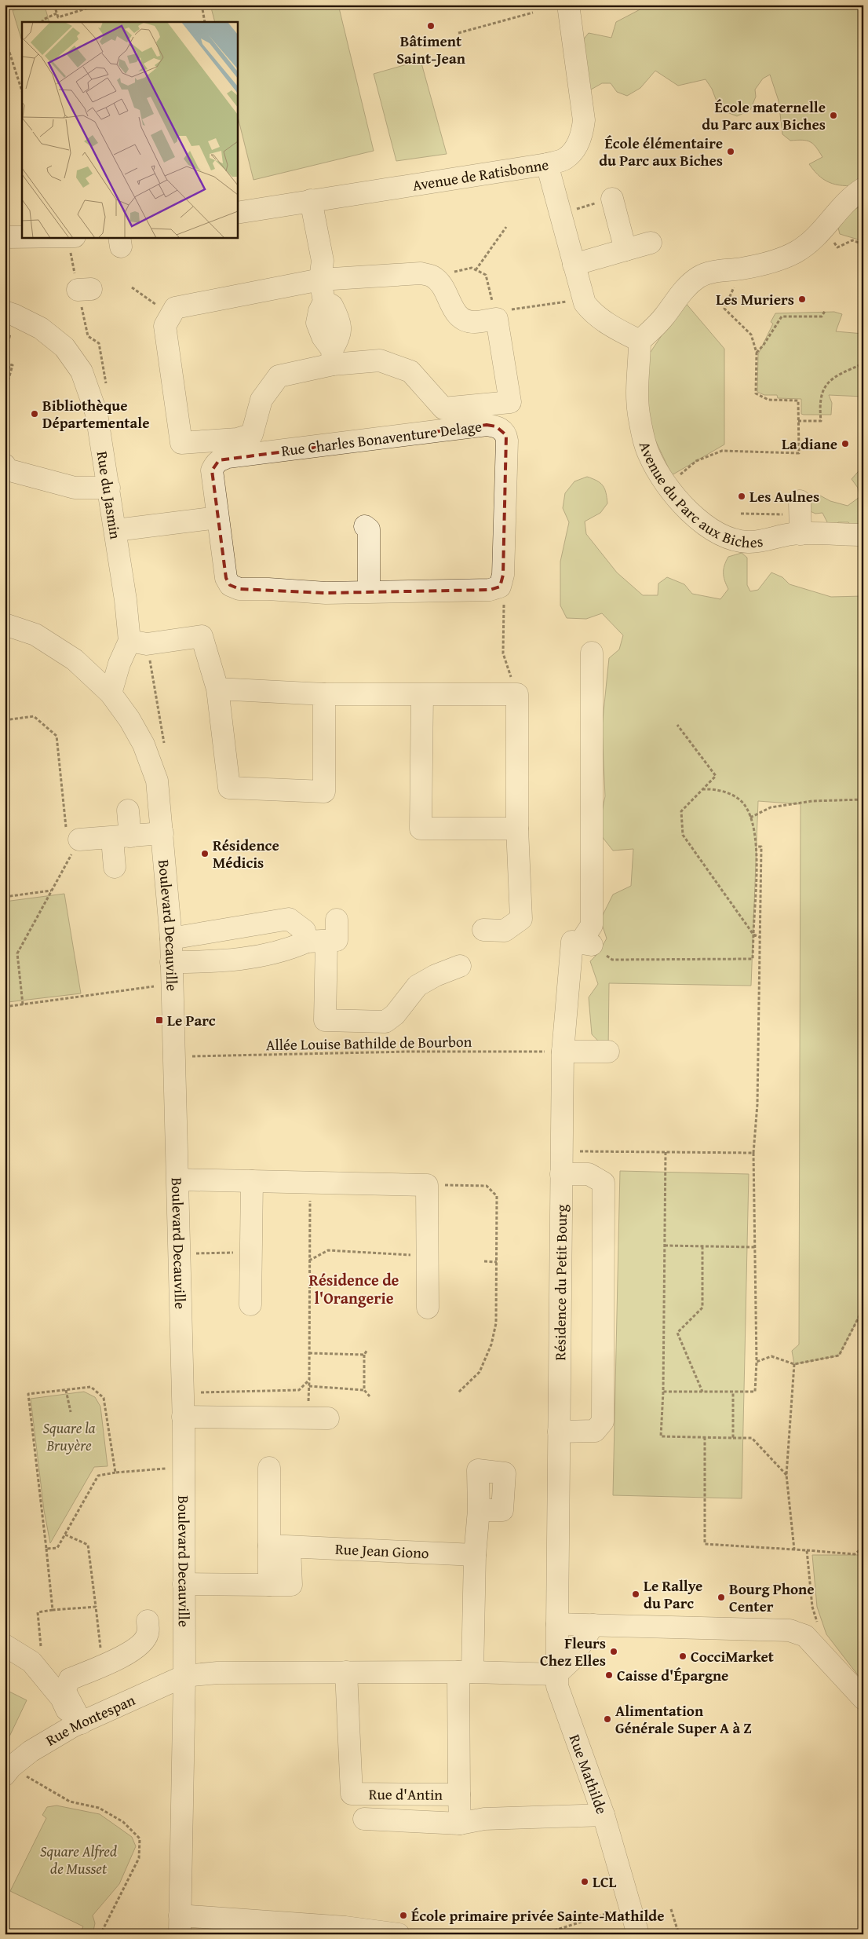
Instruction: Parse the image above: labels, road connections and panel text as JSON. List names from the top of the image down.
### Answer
{
  "streets": {
    "street": [
      "Avenue de Ratisbonne",
      "Rue Charles Bonaventure Delage",
      "Avenue du Parc aux Biches",
      "Rue du Jasmin",
      "Boulevard Decauville",
      "Résidence du Petit Bourg",
      "Rue Jean Giono",
      "Rue Montespan",
      "Rue Mathilde",
      "Rue d'Antin"
    ],
    "path": ["Allée Louise Bathilde de Bourbon"]
  },
  "crossings": [
    ["Rue du Jasmin", "Boulevard Decauville"],
    ["Boulevard Decauville", "Allée Louise Bathilde de Bourbon"],
    ["Boulevard Decauville", "Rue Montespan"],
    ["Allée Louise Bathilde de Bourbon", "Résidence du Petit Bourg"],
    ["Résidence du Petit Bourg", "Rue Mathilde"]
  ],
  "districts": ["Résidence de l'Orangerie"],
  "parks": ["Square la Bruyère", "Square Alfred de Musset"],
  "places": {
    "other": [
      "Bâtiment Saint-Jean",
      "École maternelle du Parc aux Biches",
      "École élémentaire du Parc aux Biches",
      "Les Muriers",
      "Bibliothèque Départementale",
      "La diane",
      "Les Aulnes",
      "Résidence Médicis",
      "Le Rallye du Parc",
      "Bourg Phone Center",
      "Fleurs Chez Elles",
      "CocciMarket",
      "Caisse d'Épargne",
      "Alimentation Générale Super A à Z",
      "LCL",
      "École primaire privée Sainte-Mathilde"
    ],
    "transit": ["Le Parc"]
  }
}
